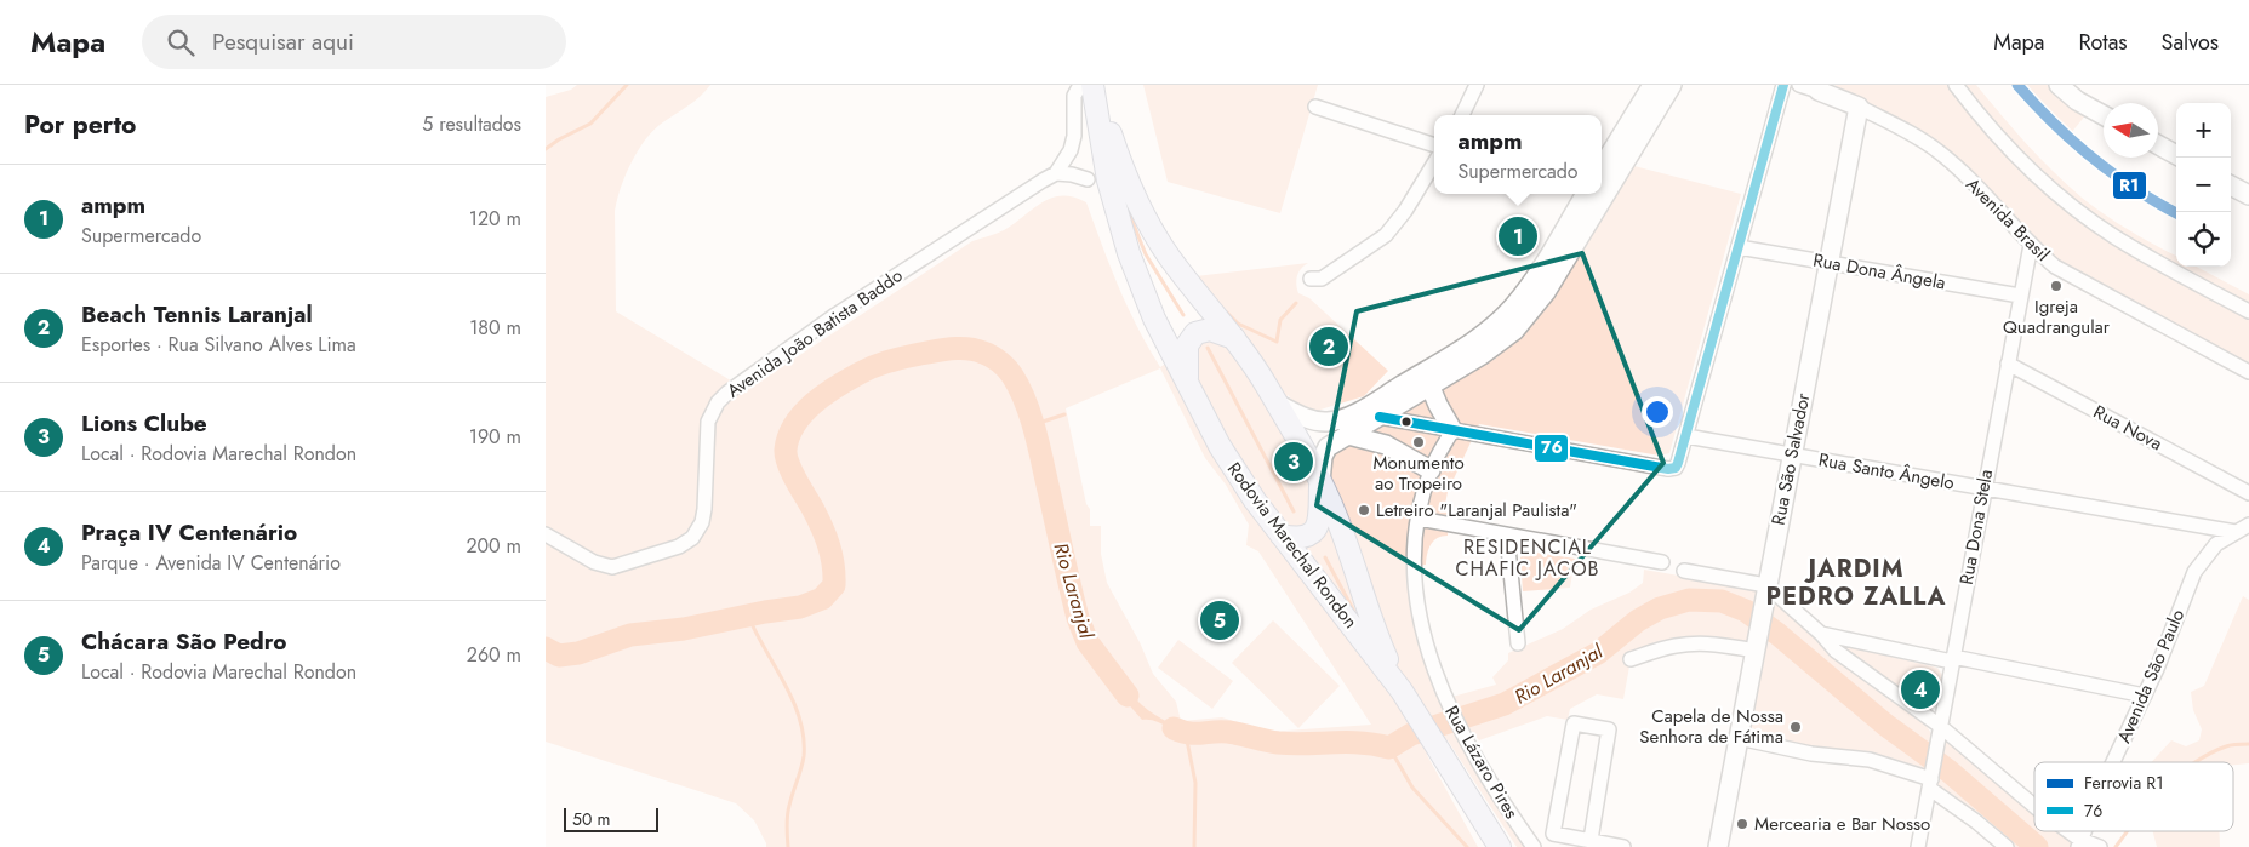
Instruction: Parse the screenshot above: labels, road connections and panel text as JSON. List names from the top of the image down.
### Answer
{
  "streets": {
    "main road": ["Avenida Brasil", "Rua São Salvador", "Rodovia Marechal Rondon"],
    "street": [
      "Rua Dona Ângela",
      "Avenida João Batista Baddo",
      "Rua Nova",
      "Rua Santo Ângelo",
      "Rua Dona Stela",
      "Avenida São Paulo",
      "Rua Lázaro Pires"
    ]
  },
  "crossings": [
    ["Avenida Brasil", "Rua São Salvador"],
    ["Avenida Brasil", "Rua Dona Stela"],
    ["Rua Dona Ângela", "Rua São Salvador"],
    ["Rua Dona Ângela", "Rua Dona Stela"],
    ["Rua Nova", "Rua Dona Stela"],
    ["Rua São Salvador", "Rua Santo Ângelo"],
    ["Rua Santo Ângelo", "Rua Dona Stela"],
    ["Rua Santo Ângelo", "Avenida São Paulo"]
  ],
  "districts": ["RESIDENCIAL CHAFIC JACOB", "JARDIM PEDRO ZALLA"],
  "water": ["Rio Laranjal"],
  "places": [
    "Igreja Quadrangular",
    "Monumento ao Tropeiro",
    "Letreiro \"Laranjal Paulista\"",
    "Capela de Nossa Senhora de Fátima",
    "Mercearia e Bar Nosso"
  ],
  "lines": ["rail line R1", "transit line 76"],
  "legend": ["Ferrovia R1", "76"],
  "scale_bar": "50 m",
  "north": "left",
  "page": {
    "header": "Mapa",
    "search": "Pesquisar aqui",
    "nav": ["Mapa", "Rotas", "Salvos"],
    "heading": ["Por perto", "5 resultados"],
    "map_buttons": ["+", "−"],
    "popup": ["ampm", "Supermercado"],
    "list": [
      {
        "mark": "1",
        "name": "ampm",
        "note": "Supermercado",
        "value": "120 m"
      },
      {
        "mark": "2",
        "name": "Beach Tennis Laranjal",
        "note": "Esportes · Rua Silvano Alves Lima",
        "value": "180 m"
      },
      {
        "mark": "3",
        "name": "Lions Clube",
        "note": "Local · Rodovia Marechal Rondon",
        "value": "190 m"
      },
      {
        "mark": "4",
        "name": "Praça IV Centenário",
        "note": "Parque · Avenida IV Centenário",
        "value": "200 m"
      },
      {
        "mark": "5",
        "name": "Chácara São Pedro",
        "note": "Local · Rodovia Marechal Rondon",
        "value": "260 m"
      }
    ],
    "pins": [
      "1",
      "2",
      "3",
      "5",
      "4"
    ],
    "scale": "50 m"
  }
}
